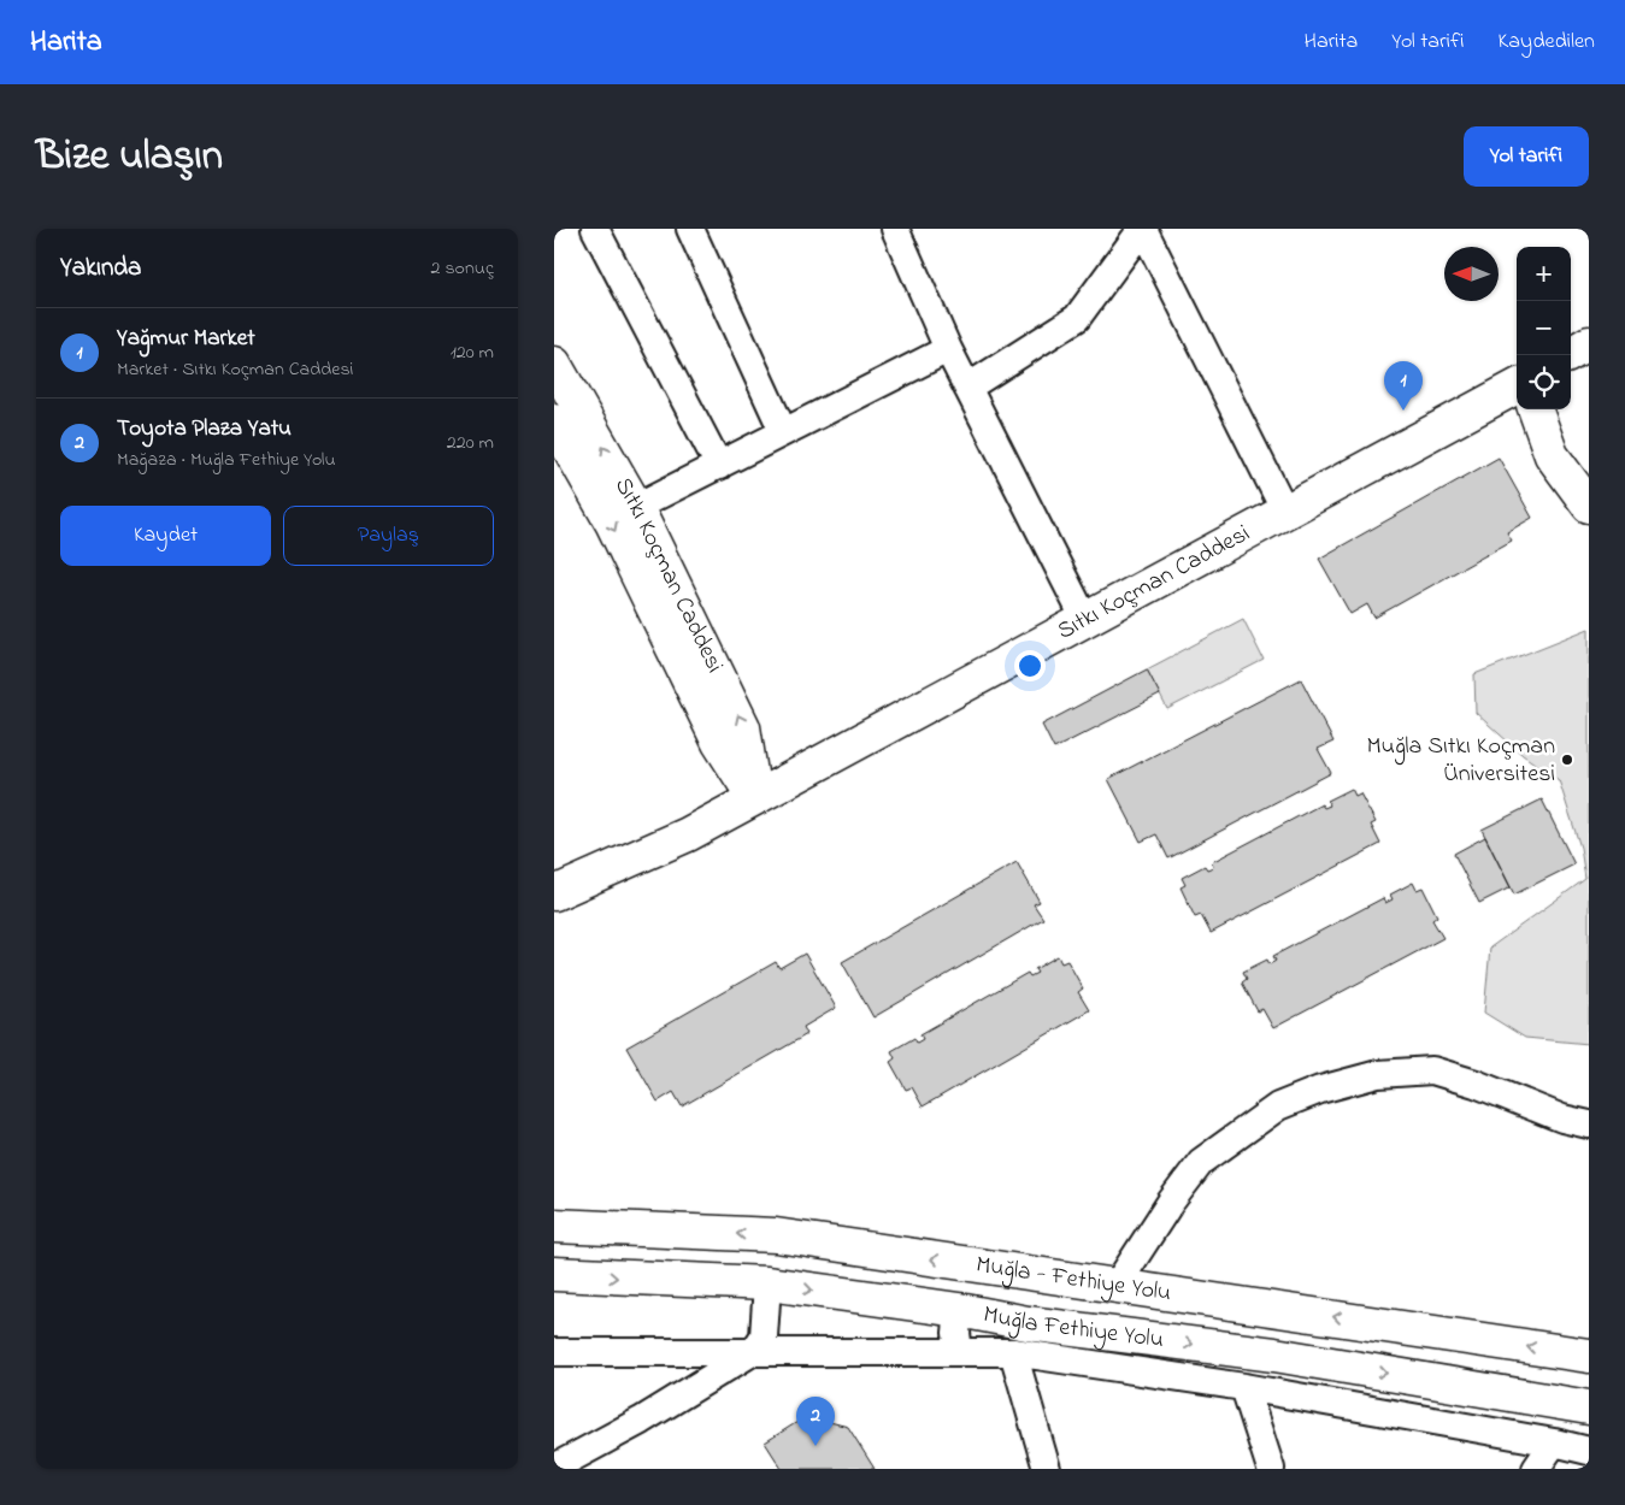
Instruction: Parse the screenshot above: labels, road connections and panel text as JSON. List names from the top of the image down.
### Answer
{
  "streets": {
    "main road": ["Sıtkı Koçman Caddesi", "Muğla - Fethiye Yolu", "Muğla Fethiye Yolu"]
  },
  "one_way": ["Muğla - Fethiye Yolu", "Muğla Fethiye Yolu"],
  "places": ["Muğla Sıtkı Koçman Üniversitesi"],
  "north": "left",
  "page": {
    "header": "Harita",
    "nav": ["Harita", "Yol tarifi", "Kaydedilen"],
    "title": "Bize ulaşın",
    "buttons": [
      "Yol tarifi",
      ["Kaydet", "Paylaş"]
    ],
    "heading": ["Yakında", "2 sonuç"],
    "map_buttons": ["+", "−"],
    "list": [
      {
        "mark": "1",
        "name": "Yağmur Market",
        "note": "Market · Sıtkı Koçman Caddesi",
        "value": "120 m"
      },
      {
        "mark": "2",
        "name": "Toyota Plaza Yatu",
        "note": "Mağaza · Muğla Fethiye Yolu",
        "value": "220 m"
      }
    ],
    "pins": ["1", "2"]
  }
}
